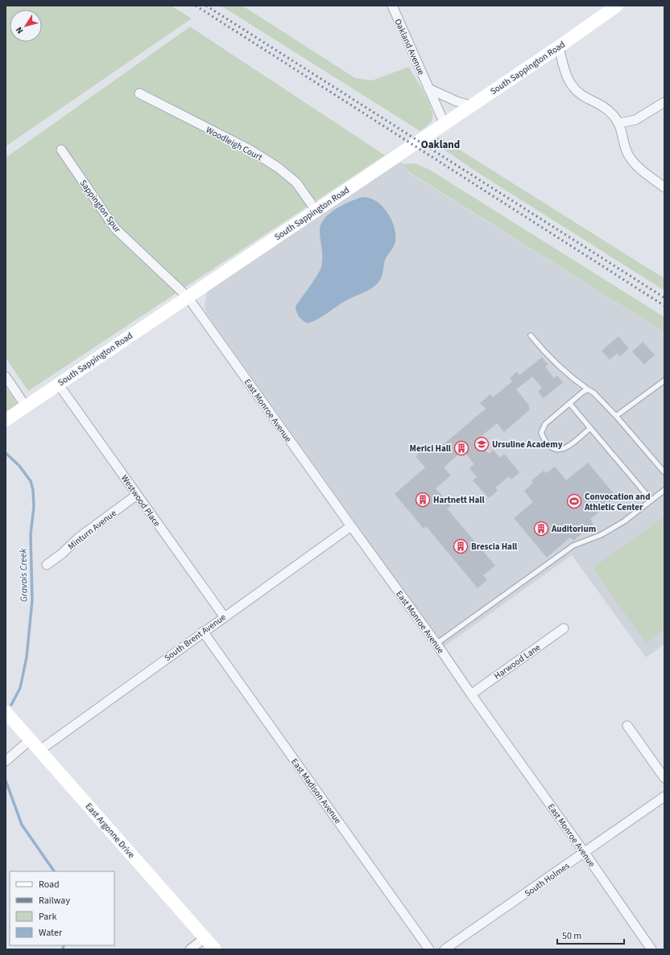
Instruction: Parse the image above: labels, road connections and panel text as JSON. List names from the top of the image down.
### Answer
{
  "streets": {
    "street": [
      "Oakland Avenue",
      "South Sappington Road",
      "Woodleigh Court",
      "Sappington Spur",
      "East Monroe Avenue",
      "Westwood Place",
      "Minturn Avenue",
      "South Brent Avenue",
      "Harwood Lane",
      "East Madison Avenue",
      "East Argonne Drive",
      "South Holmes"
    ]
  },
  "crossings": [
    ["Oakland Avenue", "South Sappington Road"],
    ["South Sappington Road", "Woodleigh Court"],
    ["South Sappington Road", "Sappington Spur"],
    ["South Sappington Road", "East Monroe Avenue"],
    ["South Sappington Road", "Westwood Place"],
    ["Sappington Spur", "East Monroe Avenue"],
    ["East Monroe Avenue", "South Brent Avenue"],
    ["East Monroe Avenue", "Harwood Lane"],
    ["East Monroe Avenue", "South Holmes"],
    ["Westwood Place", "Minturn Avenue"],
    ["Westwood Place", "South Brent Avenue"],
    ["South Brent Avenue", "East Madison Avenue"],
    ["South Brent Avenue", "East Argonne Drive"]
  ],
  "districts": ["Oakland"],
  "water": ["Gravois Creek"],
  "places": {
    "school or university": ["Ursuline Academy"],
    "building": [
      "Merici Hall",
      "Hartnett Hall",
      "Auditorium",
      "Brescia Hall"
    ],
    "sports": ["Convocation and Athletic Center"]
  },
  "legend": [
    "Road",
    "Railway",
    "Park",
    "Water"
  ],
  "scale_bar": "50 m",
  "north": "bottom left"
}
